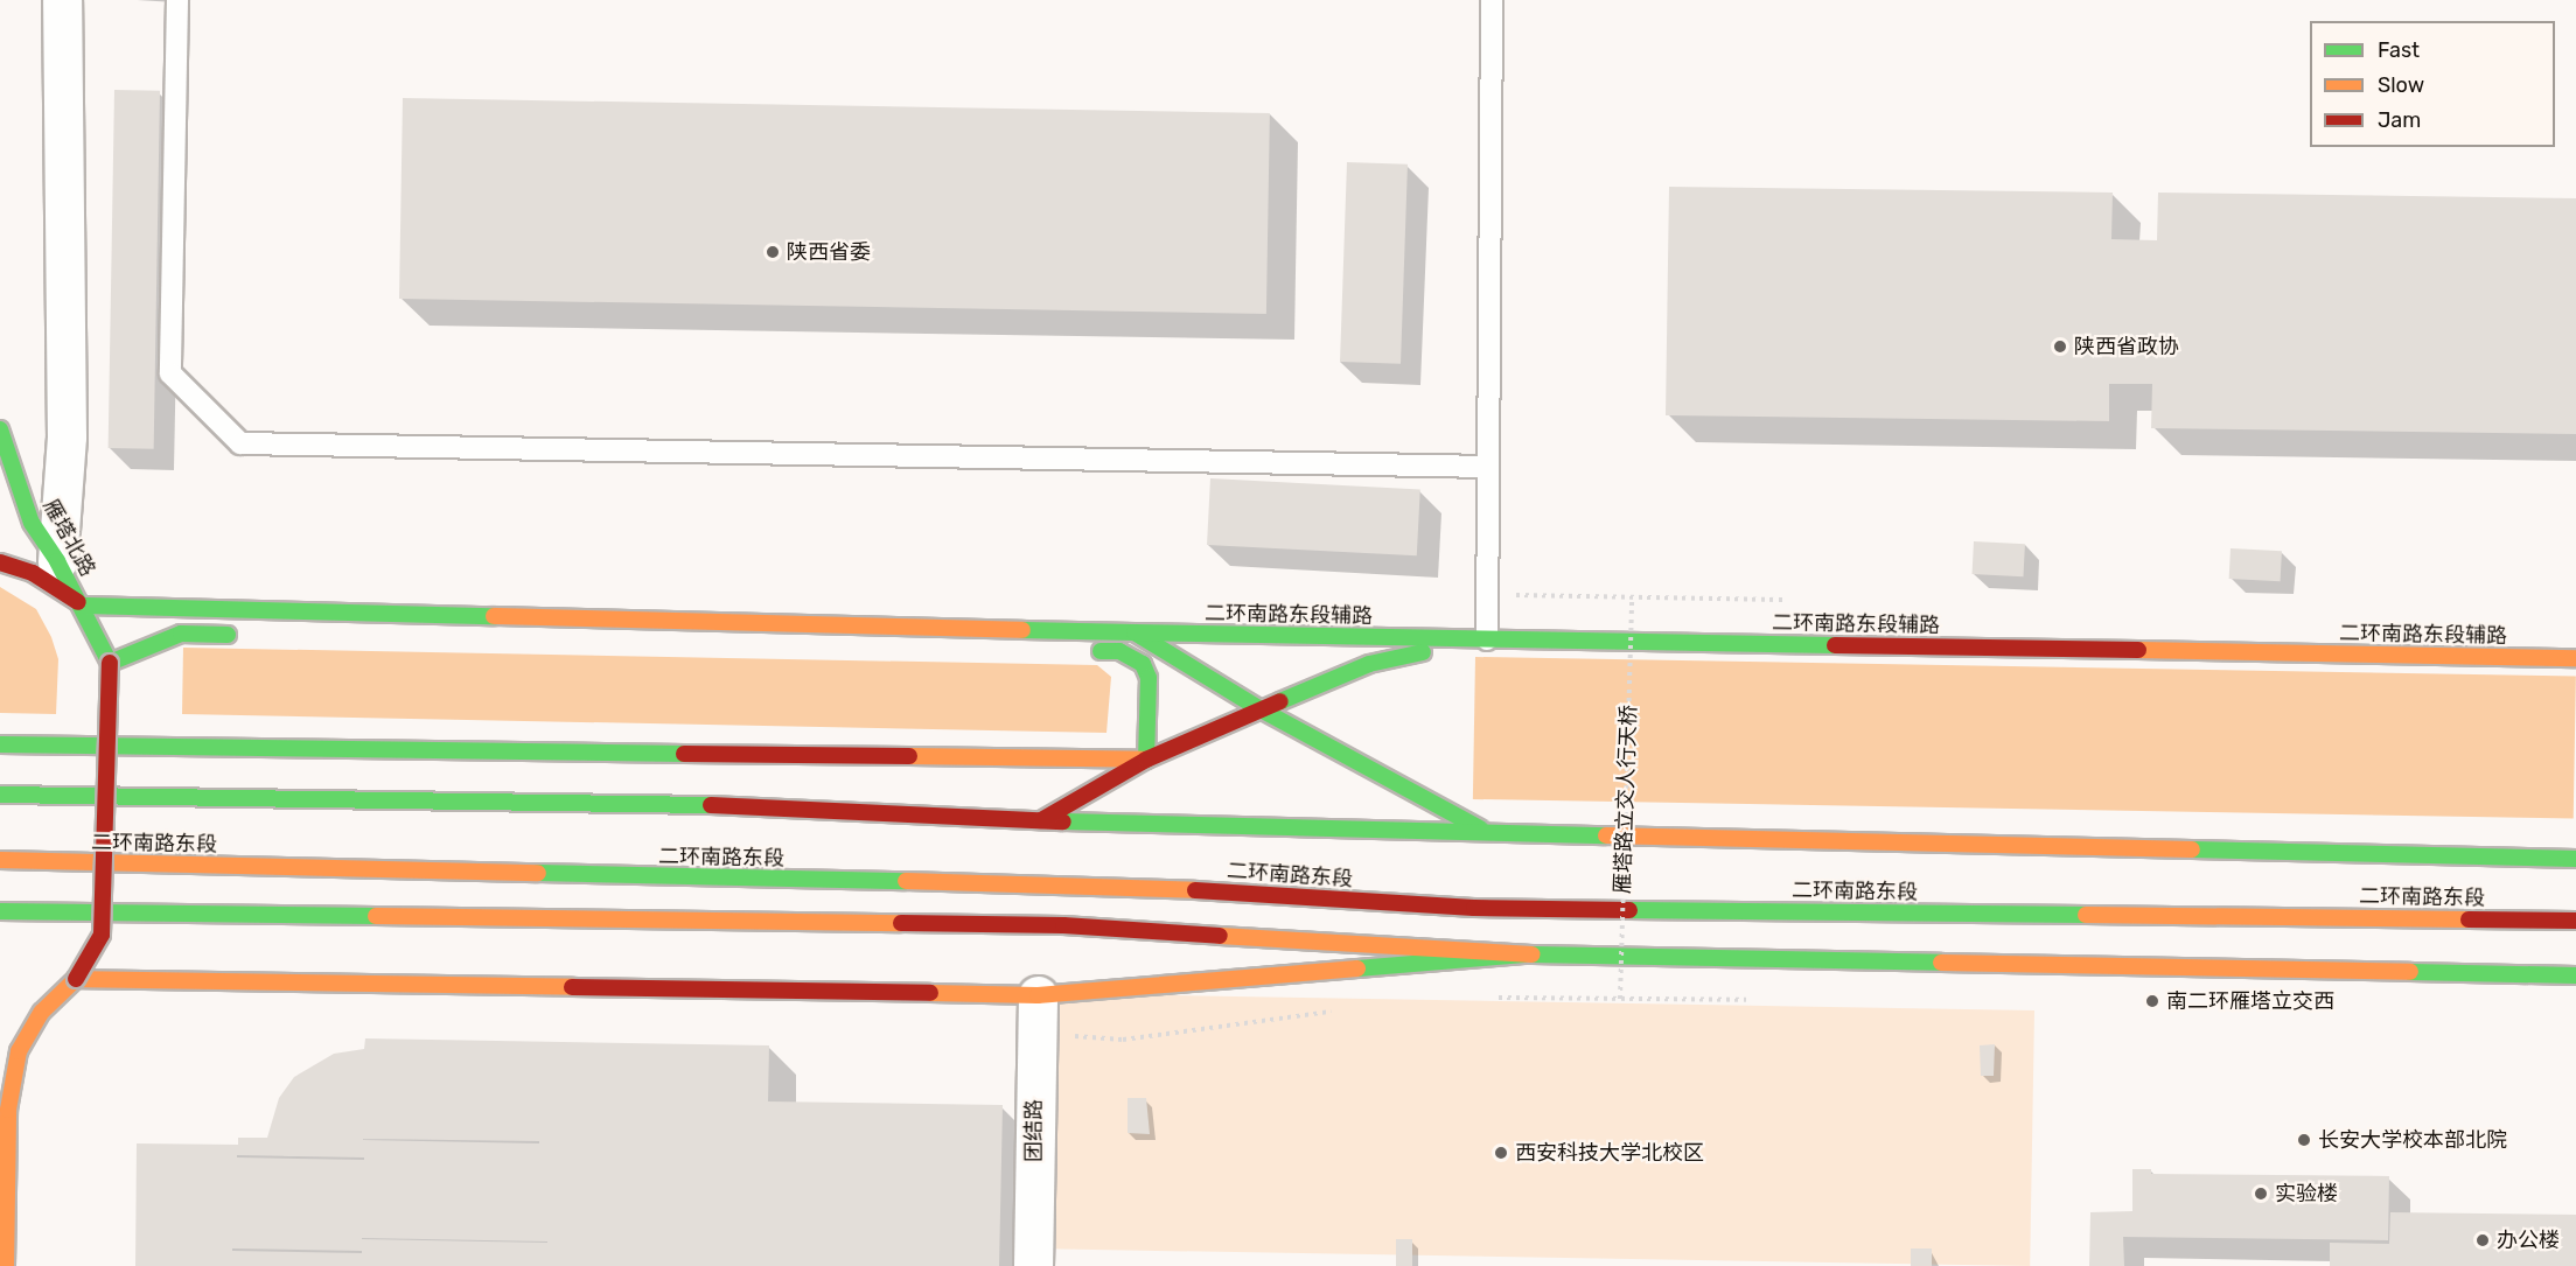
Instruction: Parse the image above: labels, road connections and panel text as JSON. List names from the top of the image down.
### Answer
{
  "streets": {
    "main road": ["雁塔北路", "二环南路东段辅路", "二环南路东段"],
    "street": ["团结路"],
    "path": ["雁塔路立交人行天桥"]
  },
  "crossings": [
    ["雁塔北路", "二环南路东段辅路"]
  ],
  "places": [
    "陕西省委",
    "陕西省政协",
    "南二环雁塔立交西",
    "长安大学校本部北院",
    "西安科技大学北校区",
    "实验楼",
    "办公楼"
  ],
  "legend": ["Fast", "Slow", "Jam"]
}
